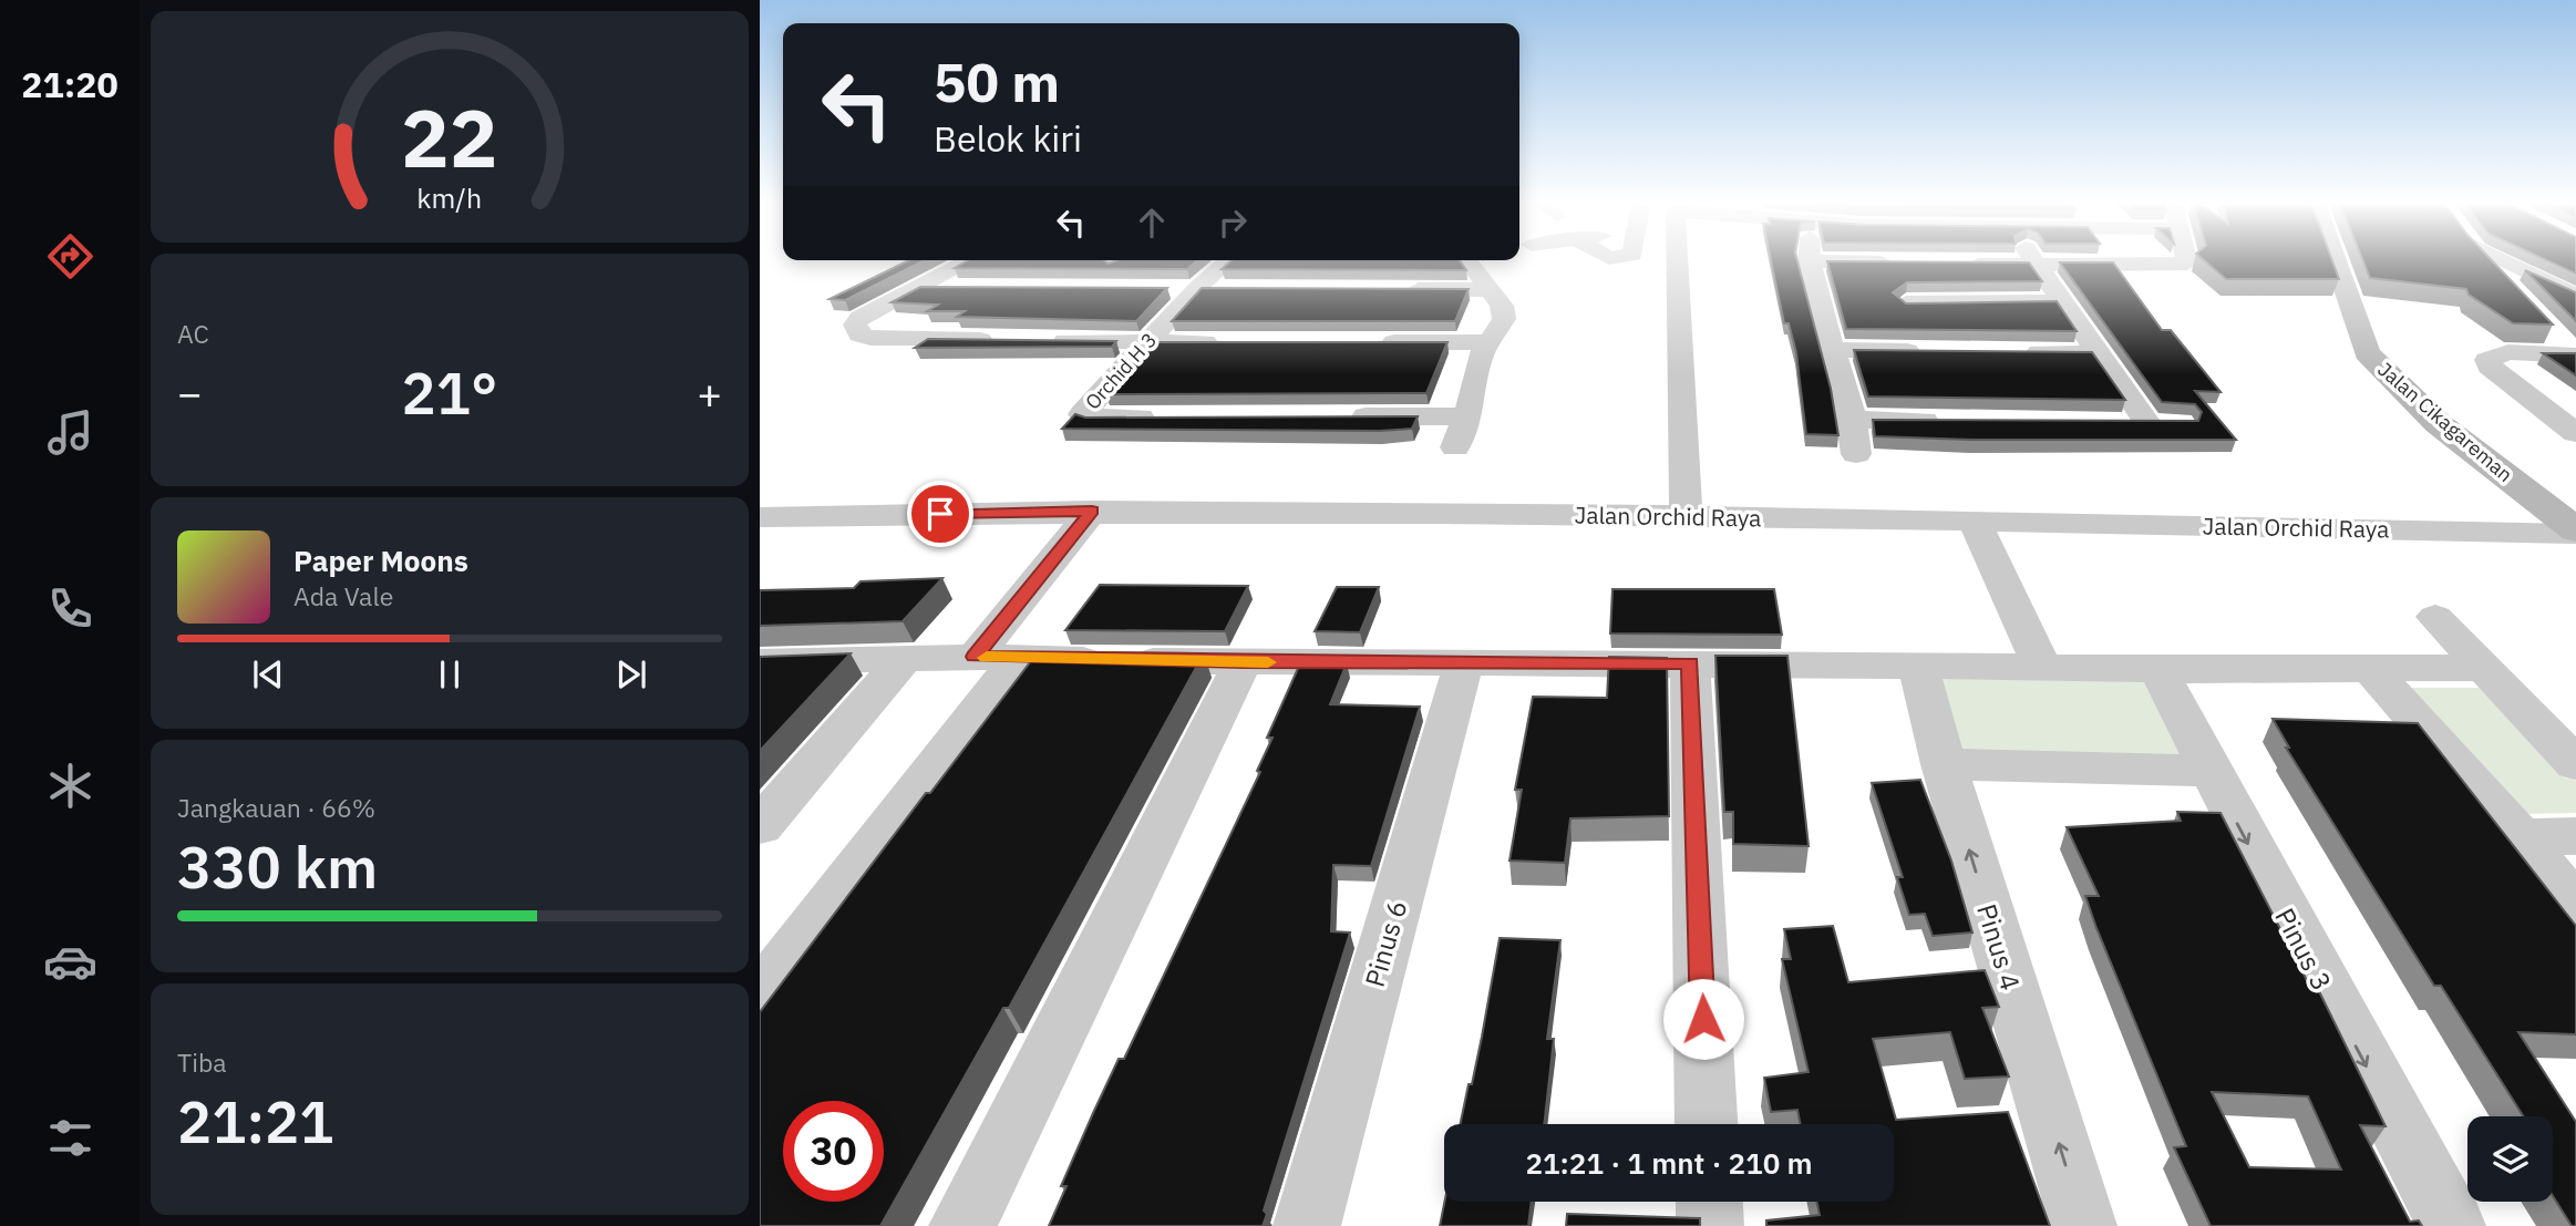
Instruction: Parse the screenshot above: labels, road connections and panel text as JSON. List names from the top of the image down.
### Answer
{
  "streets": {
    "street": [
      "Orchid H 3",
      "Jalan Cikagareman",
      "Jalan Orchid Raya",
      "Pinus 6",
      "Pinus 4",
      "Pinus 3"
    ]
  },
  "crossings": [
    ["Jalan Cikagareman", "Jalan Orchid Raya"]
  ],
  "page": {
    "tabs": "21:20",
    "turn": ["50 m", "Belok kiri"],
    "tile": [
      "AC",
      ["Jangkauan · 66%", "330 km"],
      ["Tiba", "21:21"]
    ],
    "heat": ["−", "21°", "+"],
    "song": ["Paper Moons", "Ada Vale"],
    "limit": "30",
    "trip": "21:21 · 1 mnt · 210 m",
    "gauge": ["22", "km/h"]
  }
}
